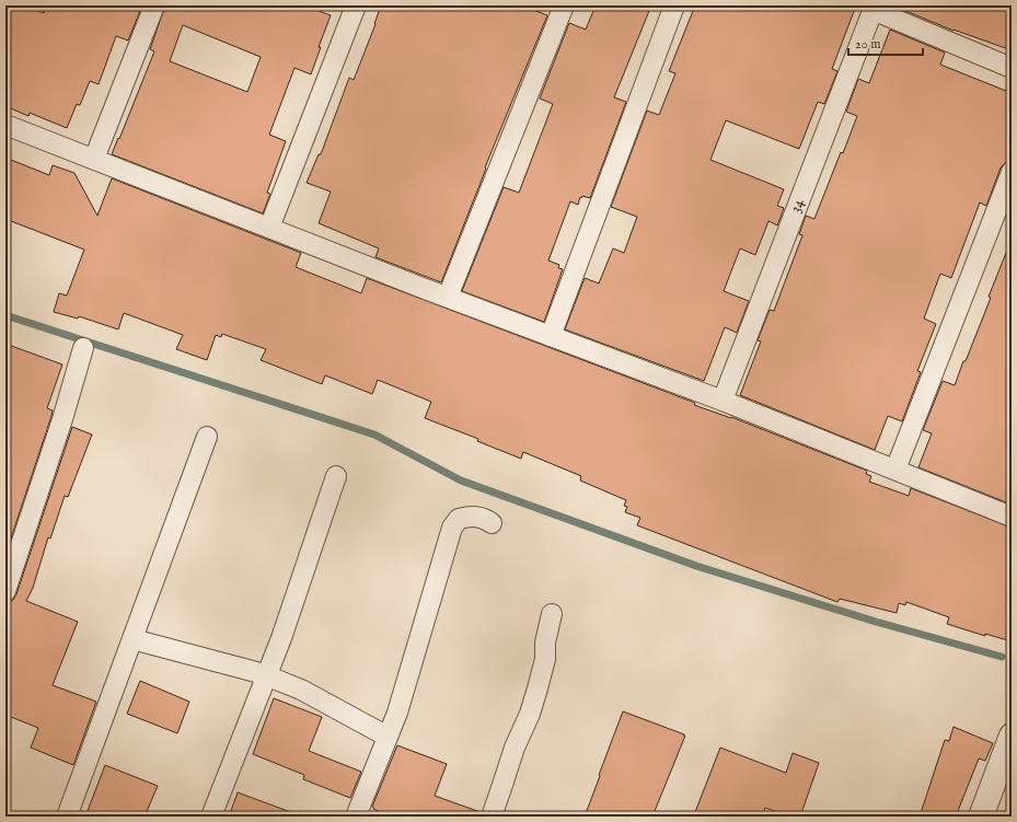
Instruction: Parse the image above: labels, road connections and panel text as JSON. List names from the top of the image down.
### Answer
{
  "streets": {
    "street": ["34"]
  },
  "scale_bar": "20 m"
}
